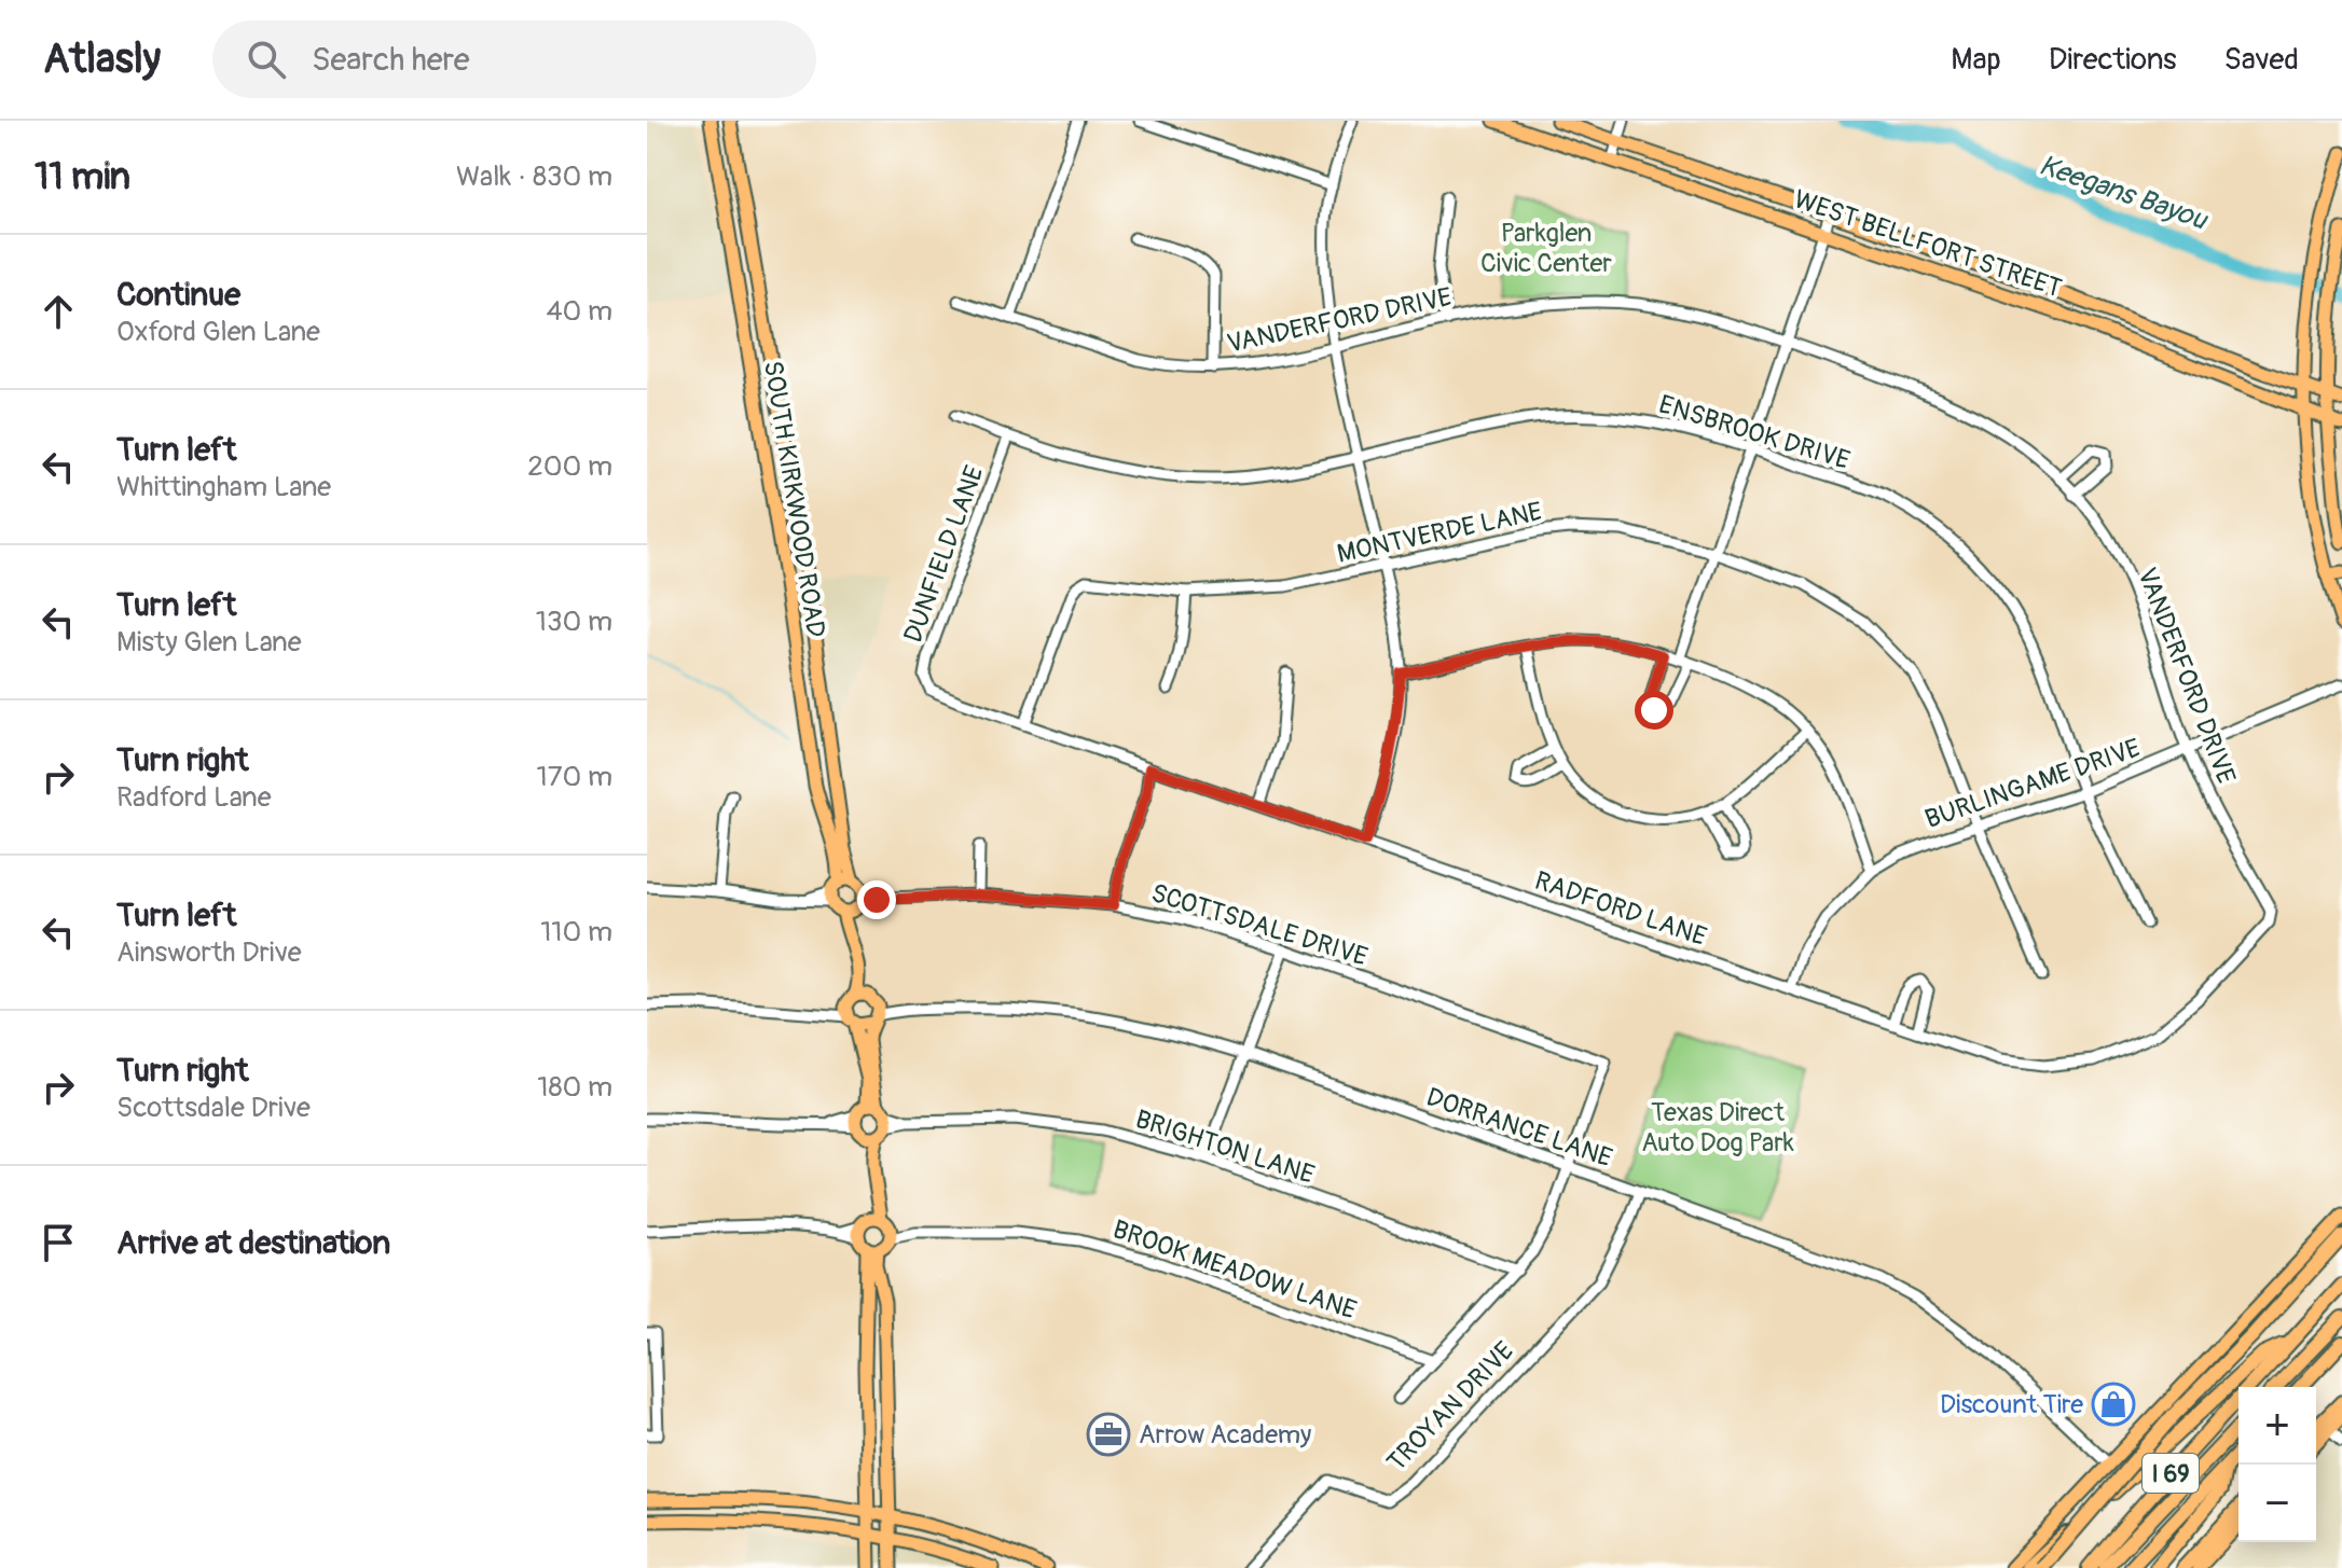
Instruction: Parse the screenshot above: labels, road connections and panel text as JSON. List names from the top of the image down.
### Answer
{
  "streets": {
    "highway": ["I 69"],
    "main road": ["WEST BELLFORT STREET", "SOUTH KIRKWOOD ROAD"],
    "street": [
      "VANDERFORD DRIVE",
      "ENSBROOK DRIVE",
      "MONTVERDE LANE",
      "DUNFIELD LANE",
      "BURLINGAME DRIVE",
      "RADFORD LANE",
      "SCOTTSDALE DRIVE",
      "DORRANCE LANE",
      "BRIGHTON LANE",
      "BROOK MEADOW LANE",
      "TROYAN DRIVE"
    ]
  },
  "crossings": [
    ["VANDERFORD DRIVE", "BURLINGAME DRIVE"],
    ["VANDERFORD DRIVE", "RADFORD LANE"],
    ["ENSBROOK DRIVE", "DUNFIELD LANE"],
    ["ENSBROOK DRIVE", "BURLINGAME DRIVE"],
    ["MONTVERDE LANE", "BURLINGAME DRIVE"],
    ["MONTVERDE LANE", "RADFORD LANE"],
    ["DUNFIELD LANE", "RADFORD LANE"],
    ["BURLINGAME DRIVE", "RADFORD LANE"],
    ["SCOTTSDALE DRIVE", "DORRANCE LANE"],
    ["DORRANCE LANE", "TROYAN DRIVE"]
  ],
  "water": ["Keegans Bayou"],
  "parks": ["Parkglen Civic Center", "Texas Direct Auto Dog Park"],
  "places": {
    "shop": ["Discount Tire"],
    "office": ["Arrow Academy"]
  },
  "page": {
    "header": "Atlasly",
    "search": "Search here",
    "nav": ["Map", "Directions", "Saved"],
    "heading": ["11 min", "Walk · 830 m"],
    "list": [
      ["Continue", "Oxford Glen Lane", "40 m"],
      ["Turn left", "Whittingham Lane", "200 m"],
      ["Turn left", "Misty Glen Lane", "130 m"],
      ["Turn right", "Radford Lane", "170 m"],
      ["Turn left", "Ainsworth Drive", "110 m"],
      ["Turn right", "Scottsdale Drive", "180 m"],
      "Arrive at destination"
    ],
    "map_buttons": ["+", "−"]
  }
}
